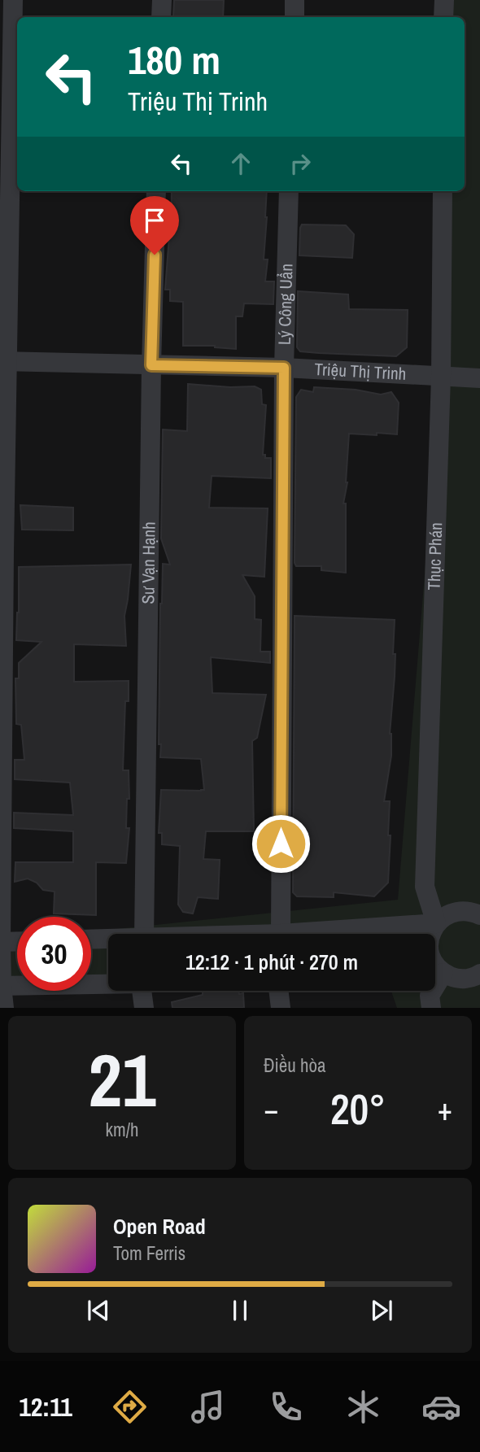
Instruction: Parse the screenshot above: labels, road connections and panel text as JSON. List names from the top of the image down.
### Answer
{
  "streets": {
    "street": [
      "Lý Công Uẩn",
      "Triệu Thị Trinh",
      "Thục Phán",
      "Sư Vạn Hạnh"
    ]
  },
  "crossings": [
    ["Lý Công Uẩn", "Triệu Thị Trinh"],
    ["Triệu Thị Trinh", "Thục Phán"],
    ["Triệu Thị Trinh", "Sư Vạn Hạnh"]
  ],
  "page": {
    "turn": ["180 m", "Triệu Thị Trinh"],
    "limit": "30",
    "trip": "12:12 · 1 phút · 270 m",
    "tile": [
      ["21", "km/h"],
      "Điều hòa"
    ],
    "heat": ["−", "20°", "+"],
    "song": ["Open Road", "Tom Ferris"],
    "tabs": "12:11"
  }
}
